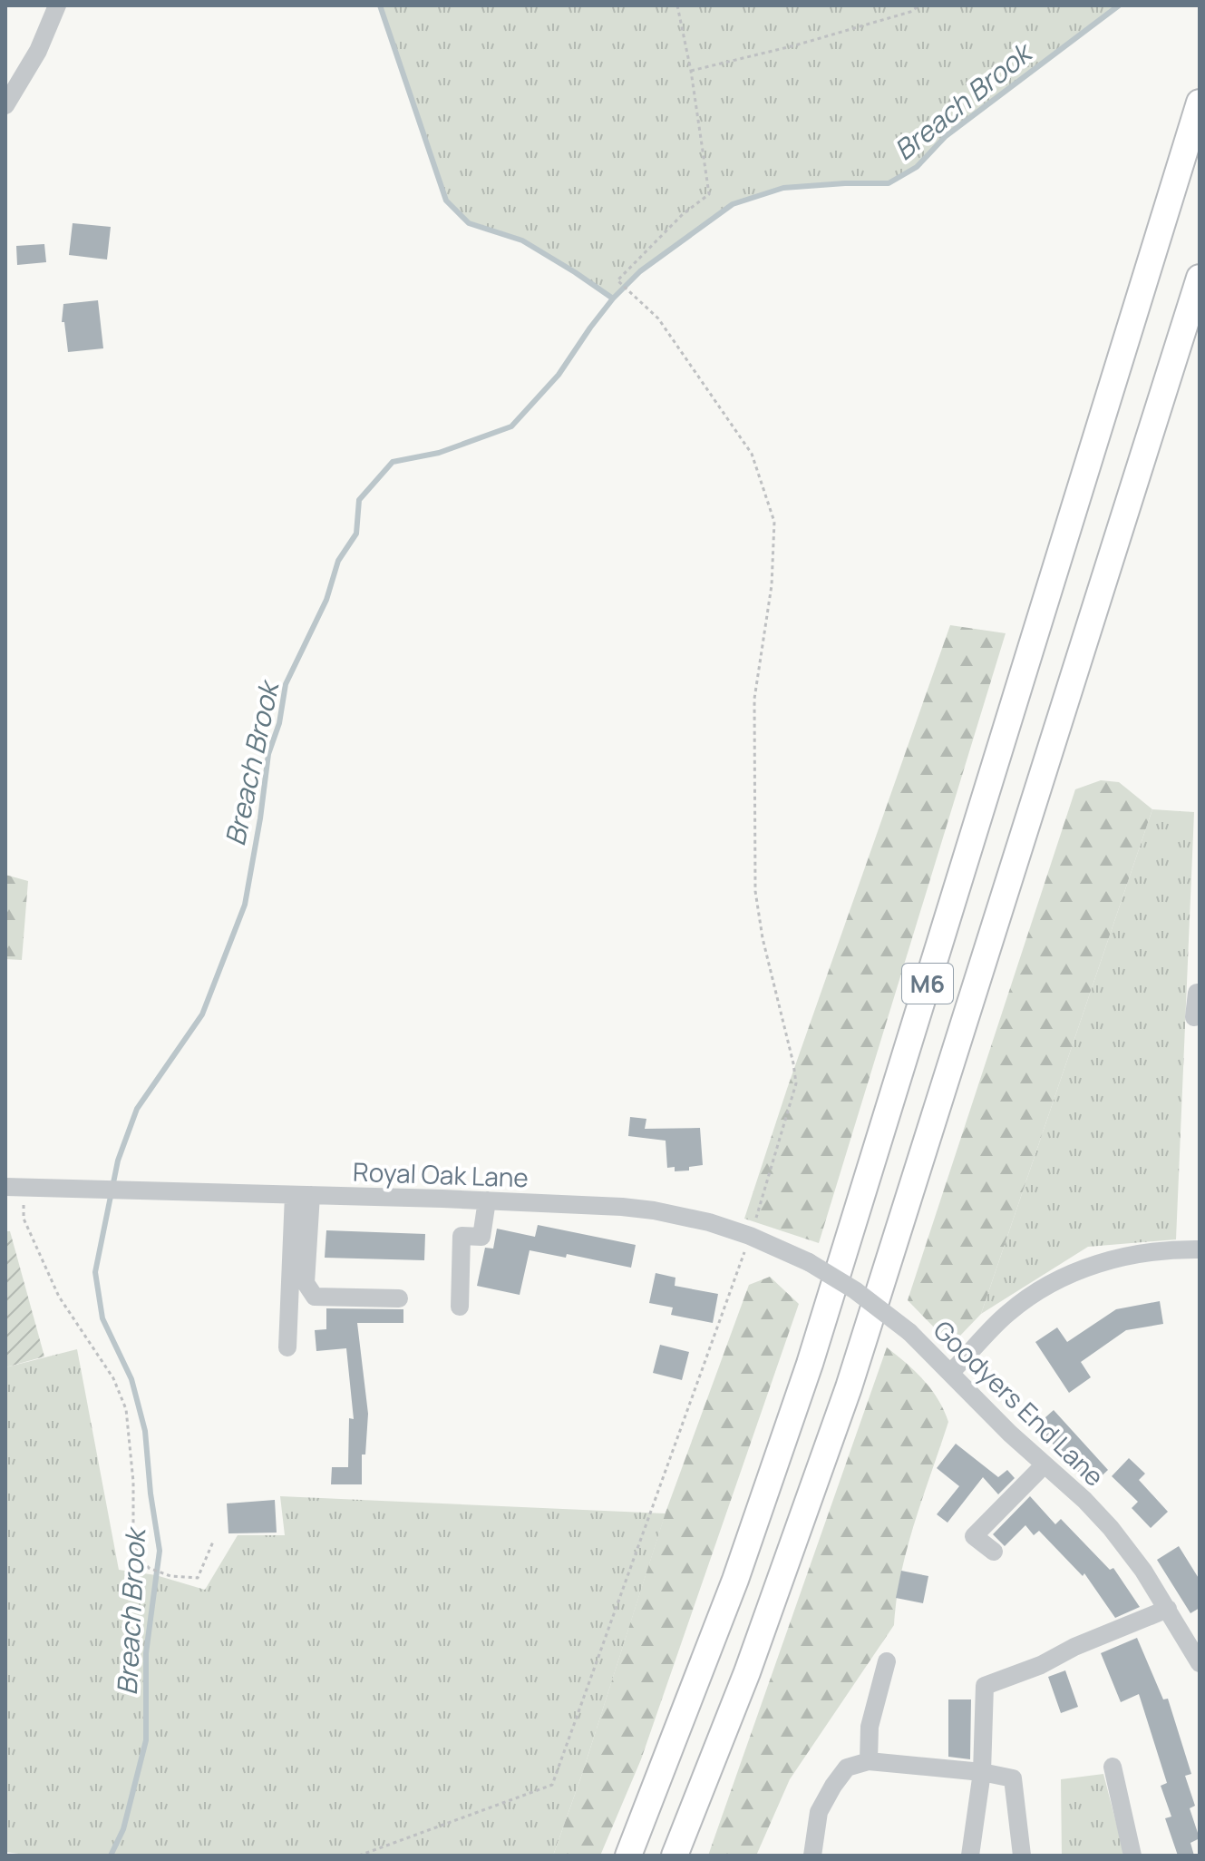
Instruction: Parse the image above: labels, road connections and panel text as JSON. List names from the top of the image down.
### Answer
{
  "streets": {
    "highway": ["M6"],
    "street": ["Royal Oak Lane", "Goodyers End Lane"]
  },
  "crossings": [
    ["Royal Oak Lane", "Goodyers End Lane"]
  ],
  "water": ["Breach Brook"]
}
